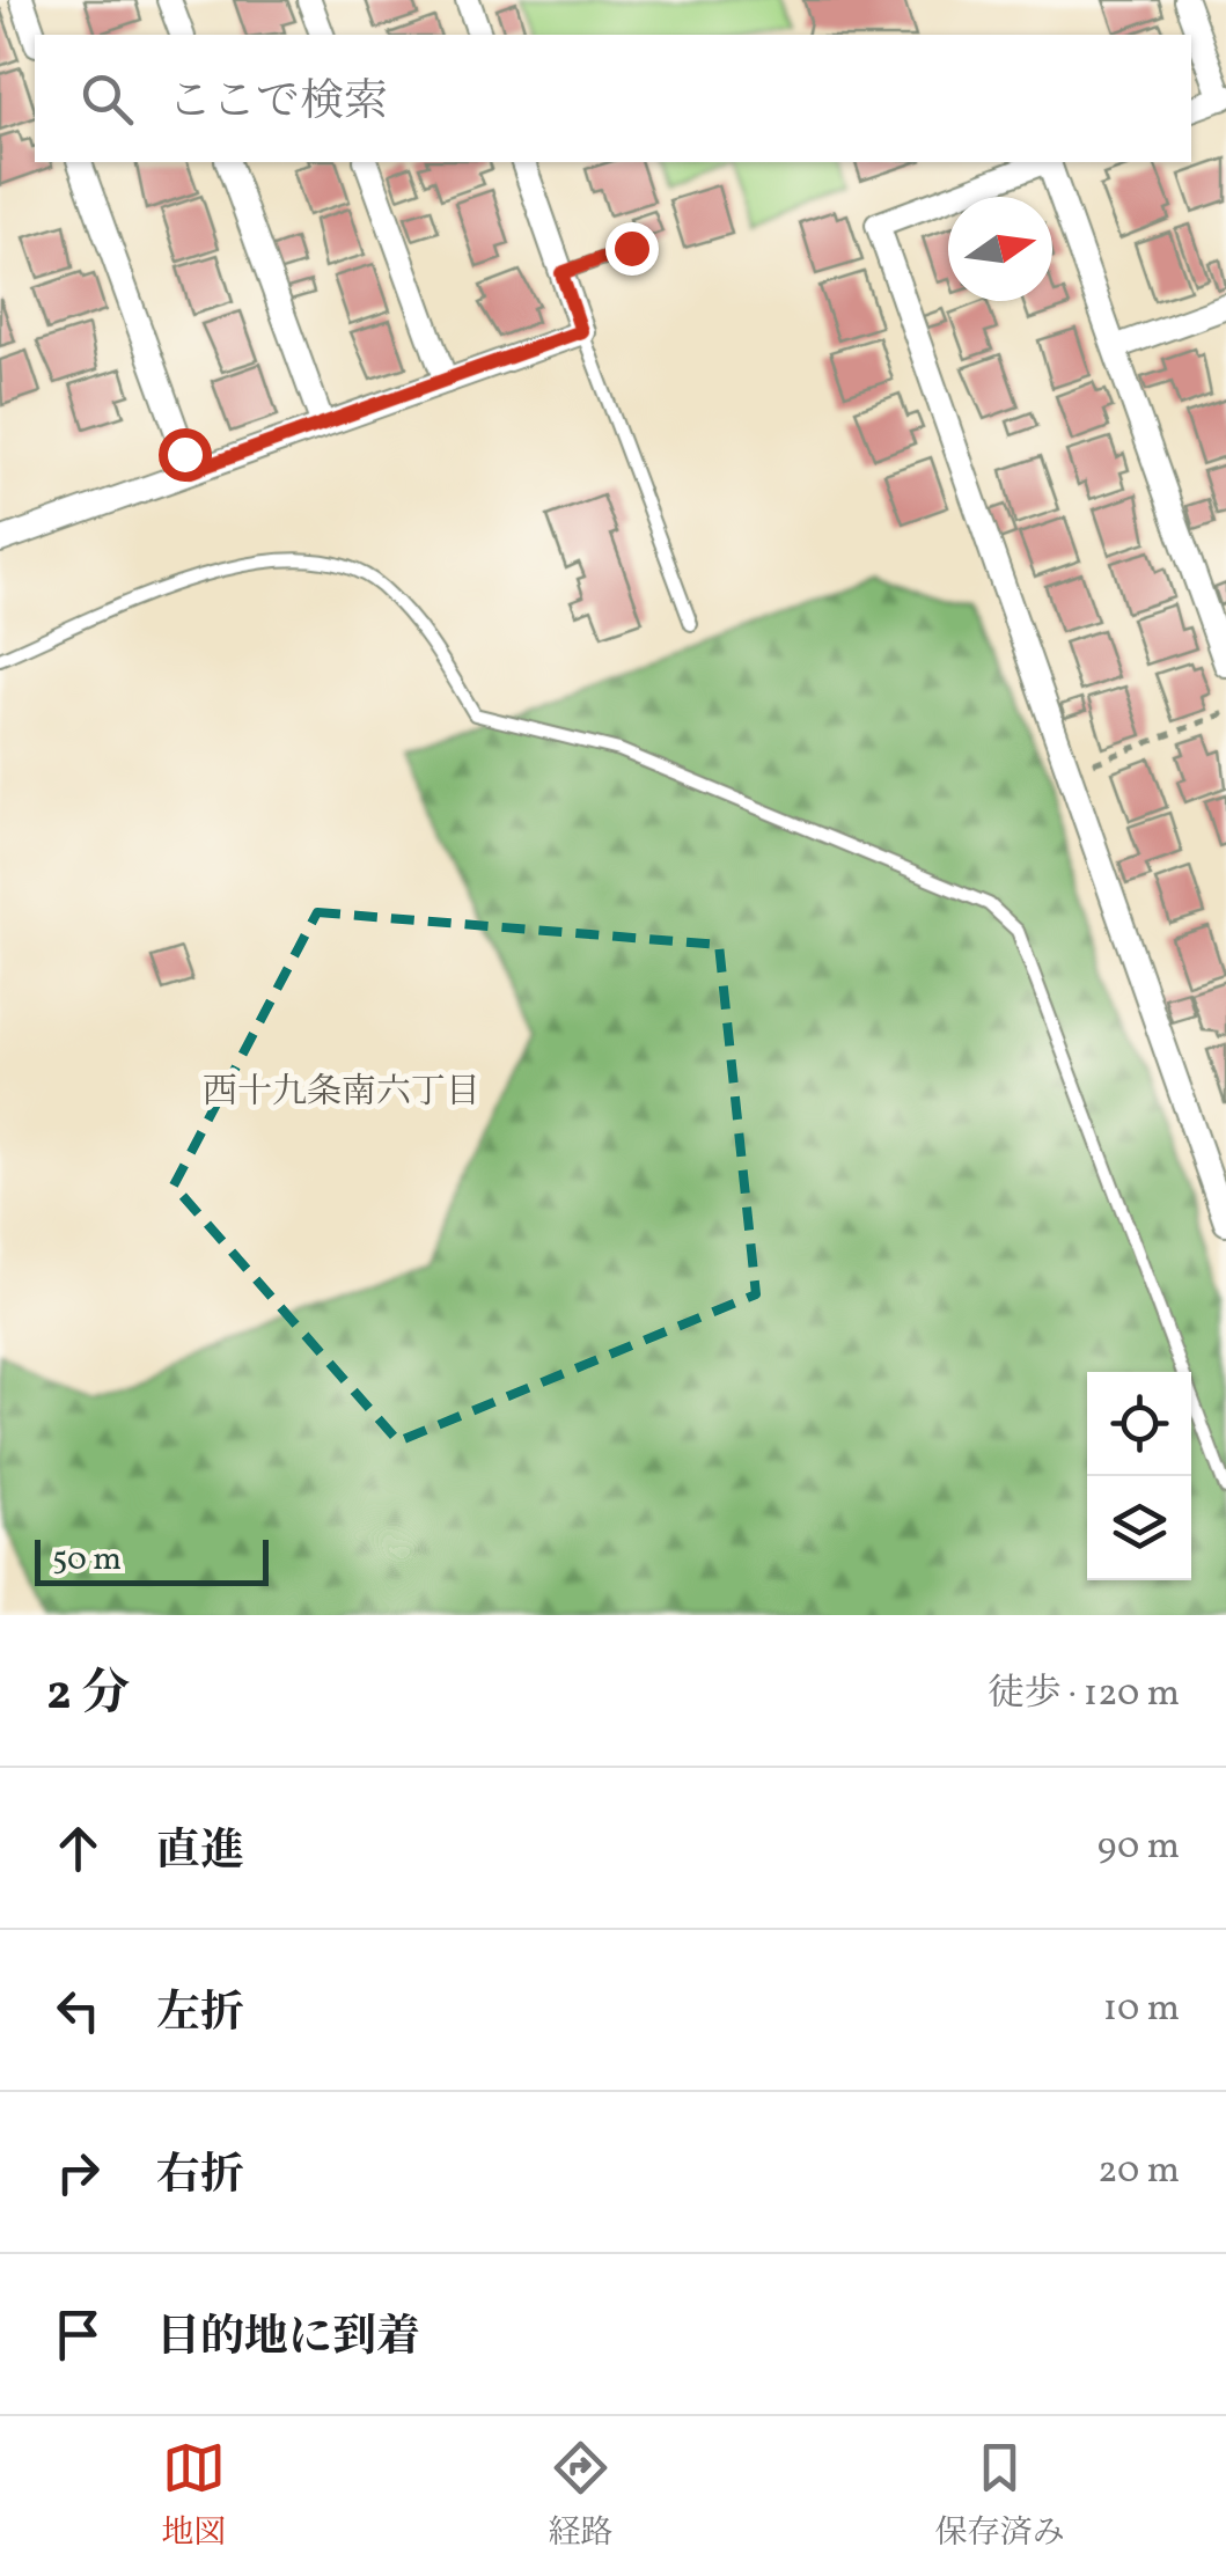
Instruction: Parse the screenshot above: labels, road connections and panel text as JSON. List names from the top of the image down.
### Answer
{
  "districts": ["西十九条南六丁目"],
  "scale_bar": "50 m",
  "north": "right",
  "page": {
    "search": "ここで検索",
    "scale": "50 m",
    "heading": ["2 分", "徒歩 · 120 m"],
    "list": [
      ["直進", "90 m"],
      ["左折", "10 m"],
      ["右折", "20 m"],
      "目的地に到着"
    ],
    "nav": ["地図", "経路", "保存済み"]
  }
}
